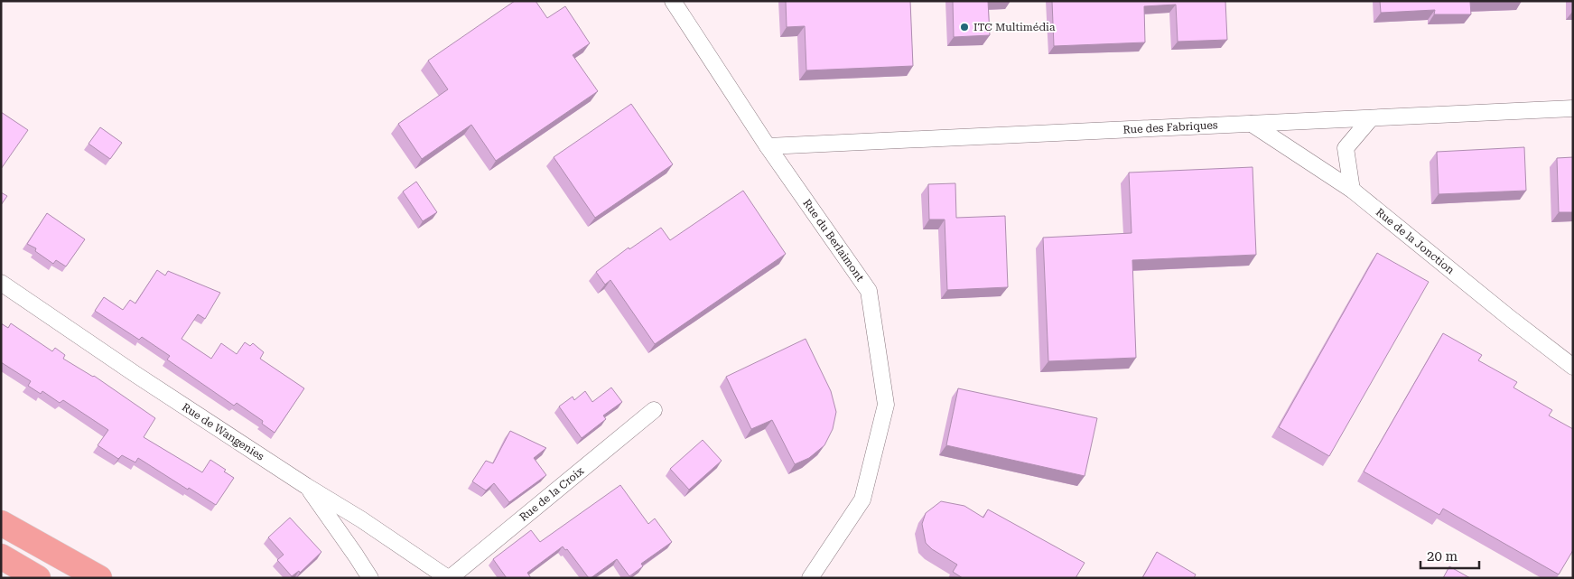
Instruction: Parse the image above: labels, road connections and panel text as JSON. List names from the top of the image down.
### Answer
{
  "streets": {
    "street": [
      "Rue des Fabriques",
      "Rue du Berlaimont",
      "Rue de la Jonction",
      "Rue de Wangenies",
      "Rue de la Croix"
    ]
  },
  "crossings": [
    ["Rue des Fabriques", "Rue du Berlaimont"],
    ["Rue des Fabriques", "Rue de la Jonction"],
    ["Rue de Wangenies", "Rue de la Croix"]
  ],
  "places": ["ITC Multimédia"],
  "scale_bar": "20 m"
}
